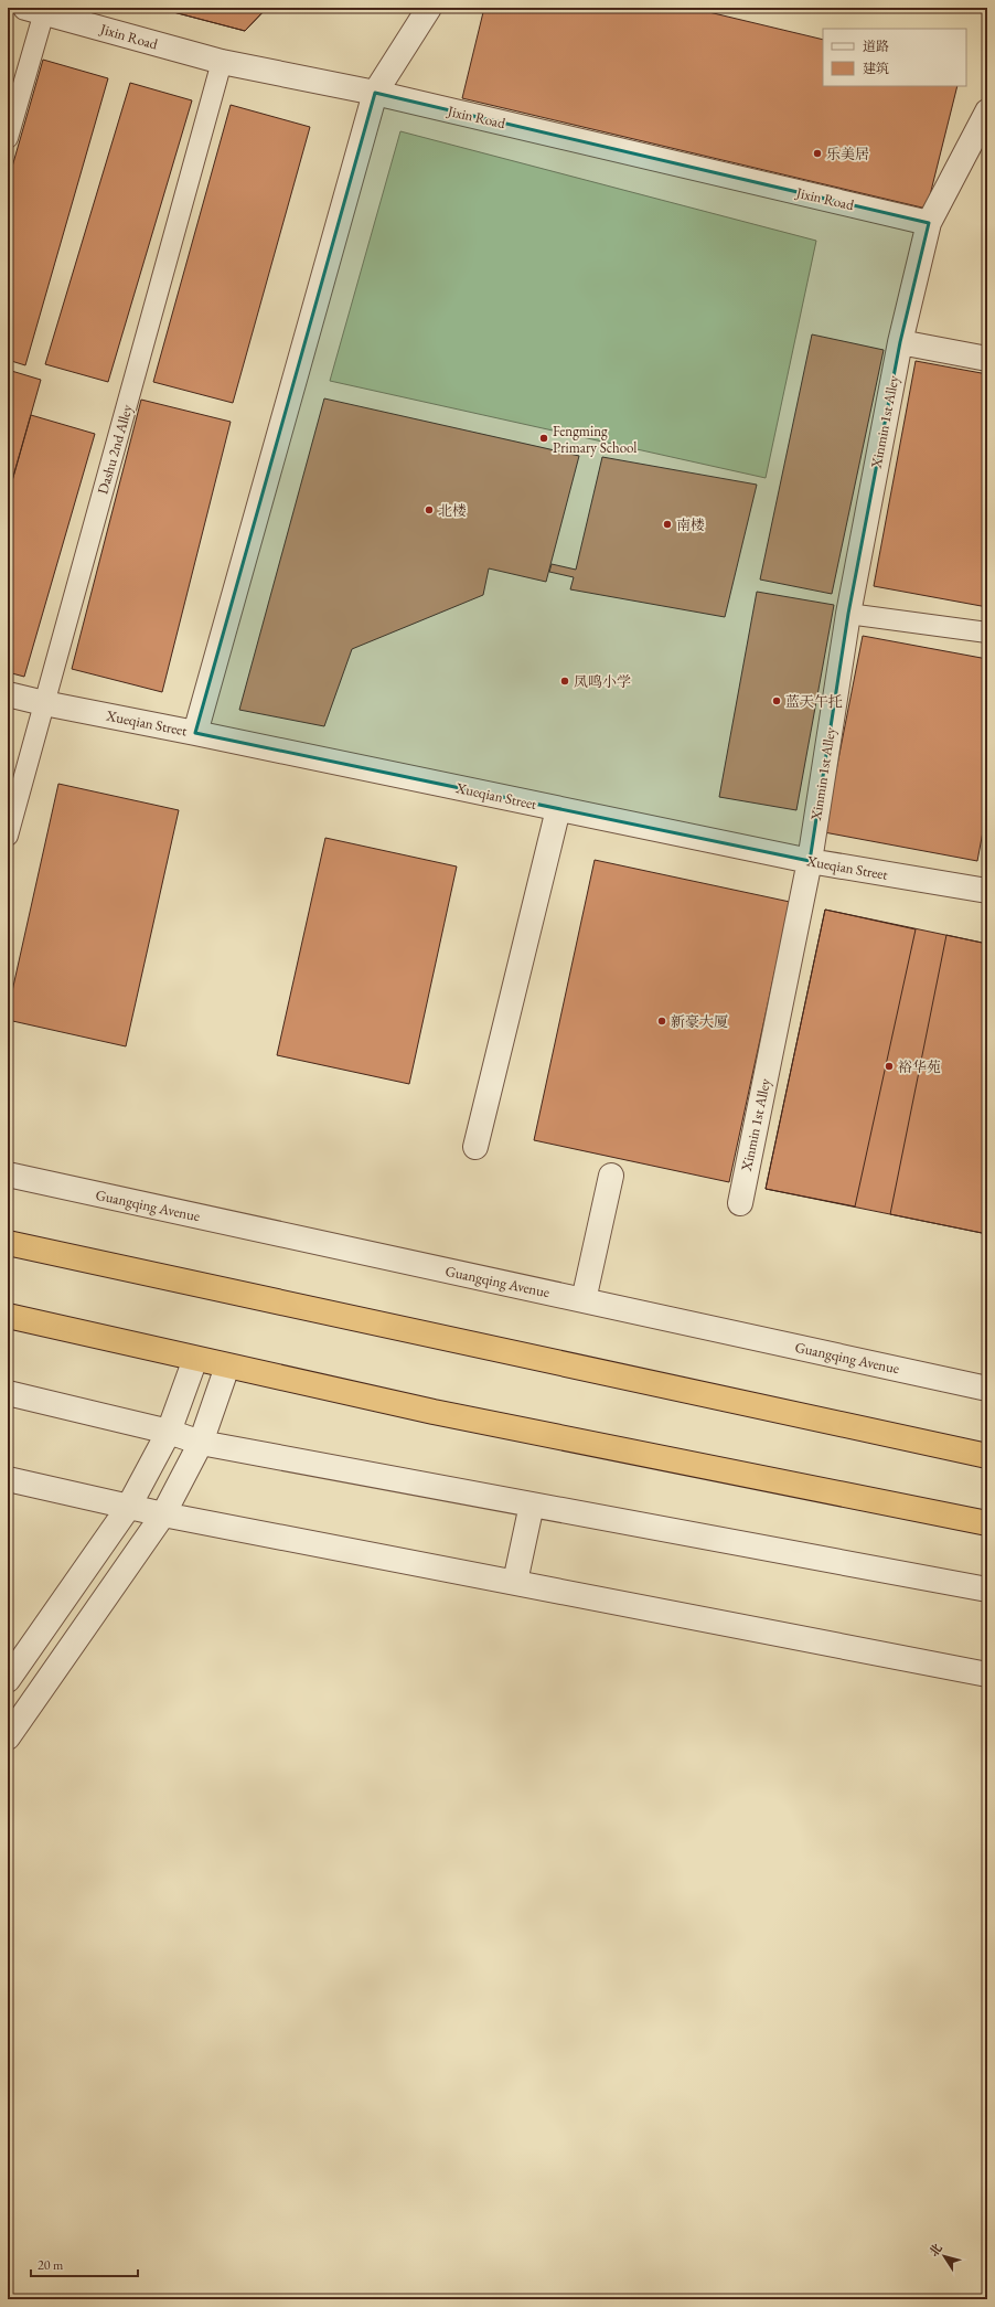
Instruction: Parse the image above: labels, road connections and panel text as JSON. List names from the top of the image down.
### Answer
{
  "streets": {
    "street": [
      "Jixin Road",
      "Xinmin 1st Alley",
      "Xueqian Street",
      "Guangqing Avenue"
    ],
    "lane": ["Dashu 2nd Alley"]
  },
  "crossings": [
    ["Jixin Road", "Xinmin 1st Alley"],
    ["Jixin Road", "Dashu 2nd Alley"],
    ["Xinmin 1st Alley", "Xueqian Street"],
    ["Dashu 2nd Alley", "Xueqian Street"]
  ],
  "places": [
    "乐美居",
    "Fengming Primary School",
    "北楼",
    "南楼",
    "凤鸣小学",
    "蓝天午托",
    "新豪大厦",
    "裕华苑"
  ],
  "legend": ["道路", "建筑"],
  "scale_bar": "20 m",
  "north": "top left"
}
